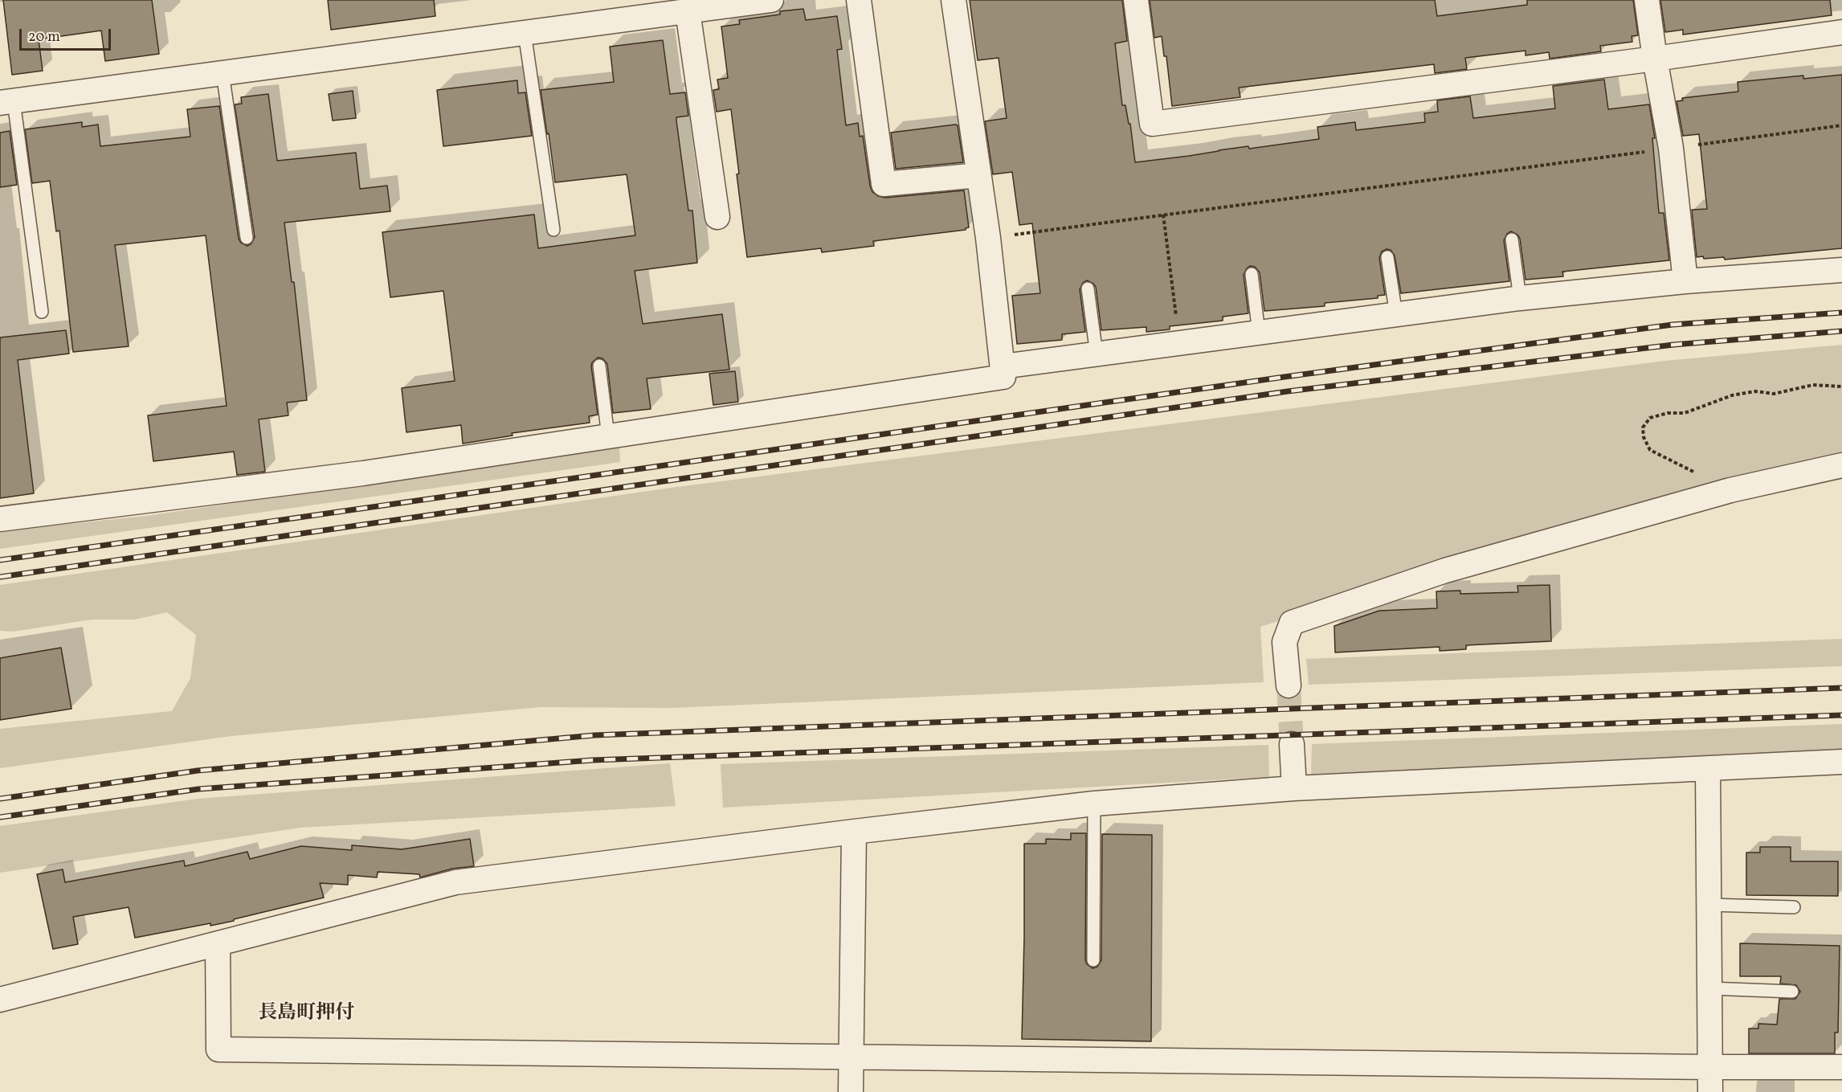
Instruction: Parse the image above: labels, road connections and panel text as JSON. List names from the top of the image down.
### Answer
{
  "districts": ["長島町押付"],
  "scale_bar": "20 m"
}
